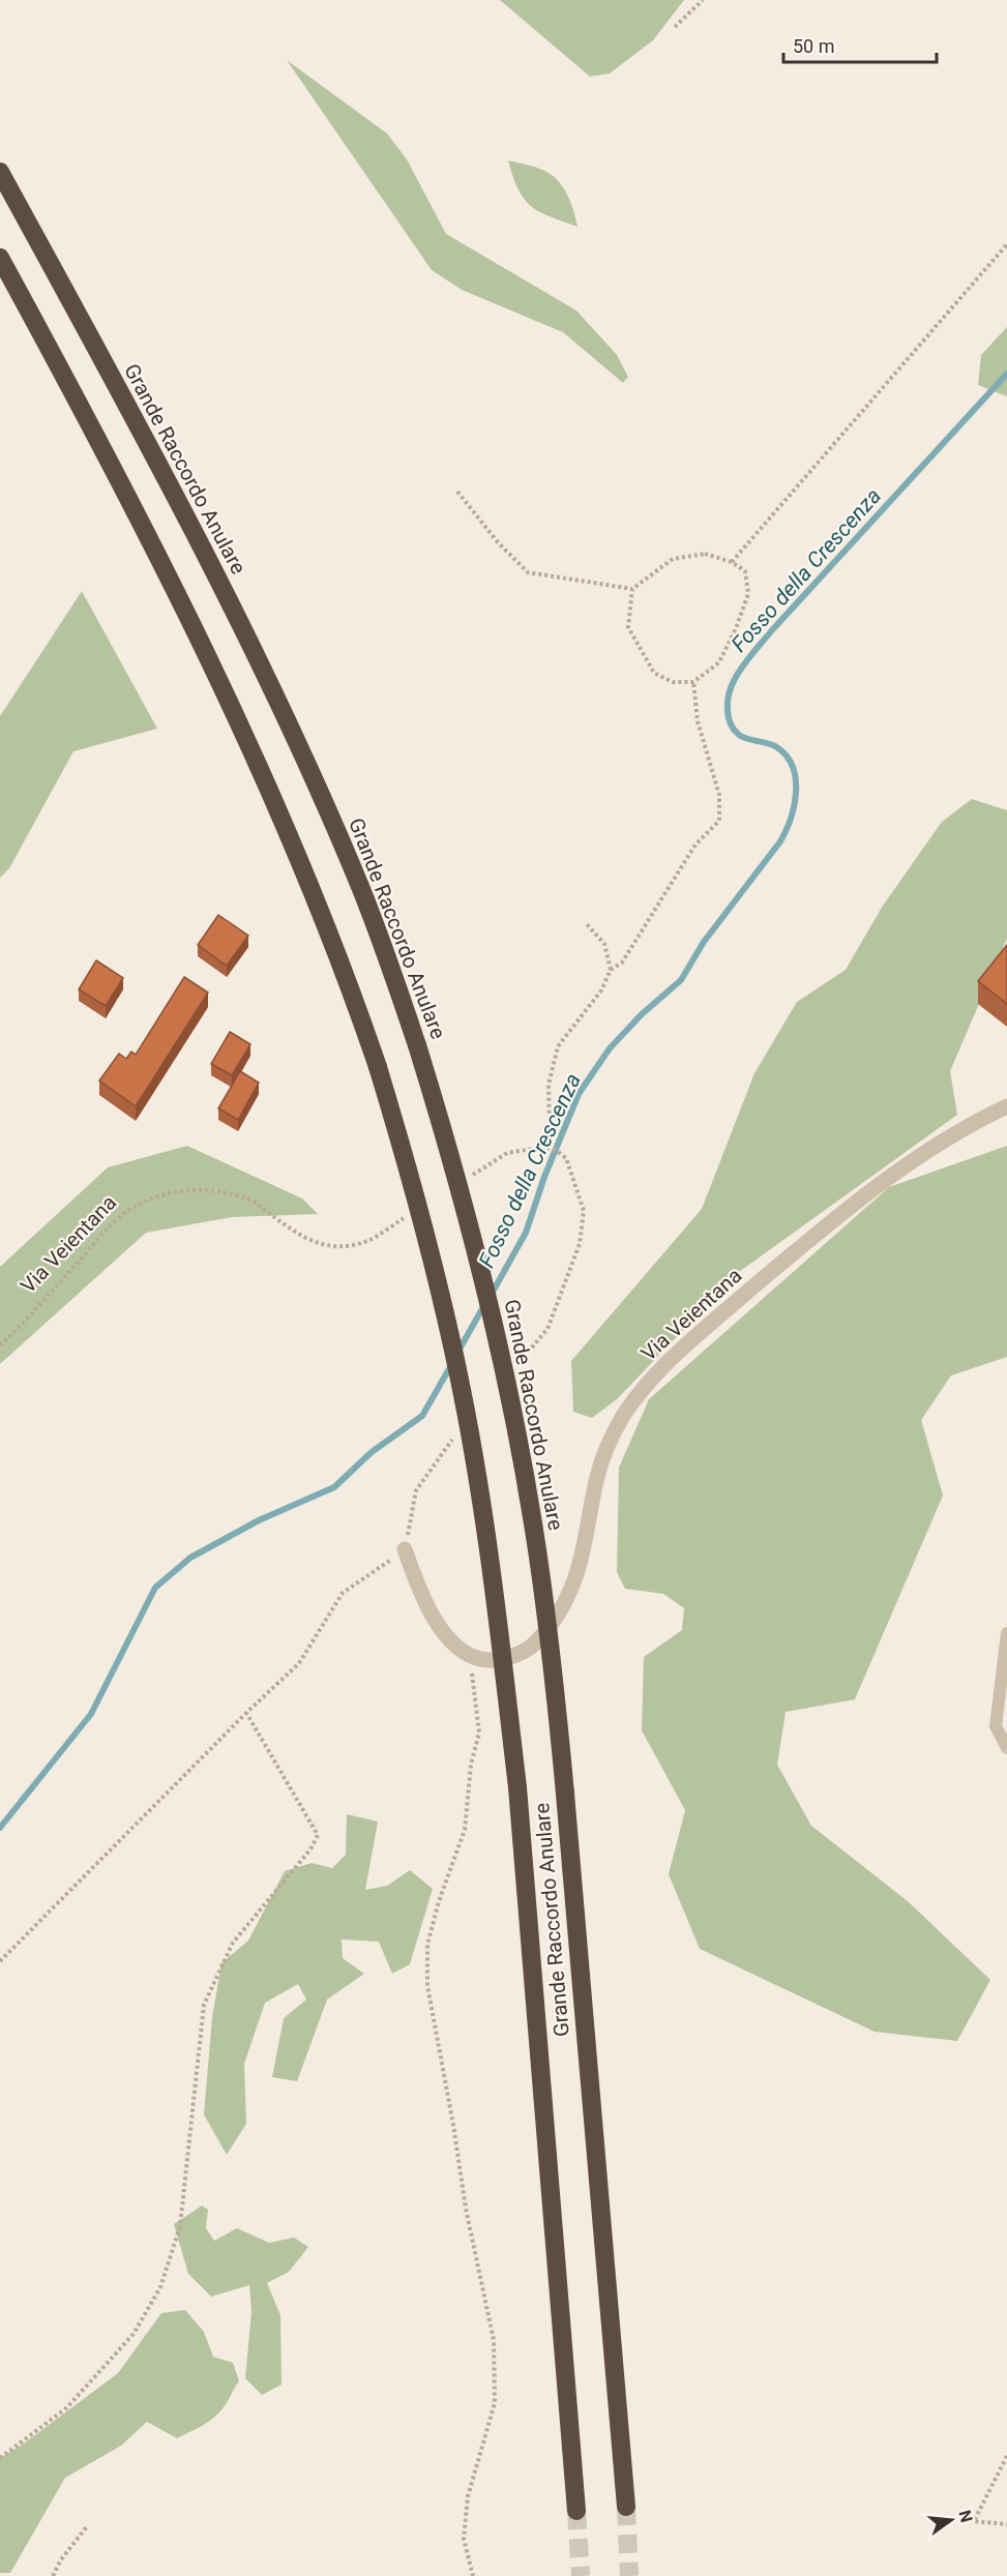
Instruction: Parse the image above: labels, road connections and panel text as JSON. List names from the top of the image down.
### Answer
{
  "streets": {
    "highway": ["Grande Raccordo Anulare"],
    "street": ["Via Veientana"]
  },
  "water": ["Fosso della Crescenza"],
  "scale_bar": "50 m",
  "north": "right"
}
